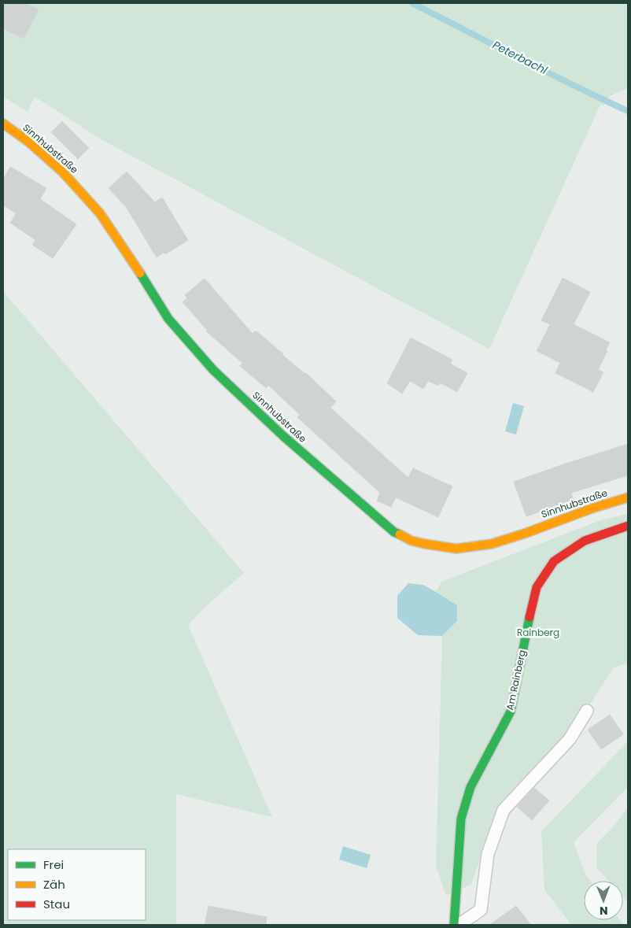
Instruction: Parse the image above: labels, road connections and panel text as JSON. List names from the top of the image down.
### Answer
{
  "streets": {
    "street": ["Sinnhubstraße", "Am Rainberg"]
  },
  "water": ["Peterbachl"],
  "parks": ["Rainberg"],
  "legend": ["Frei", "Zäh", "Stau"],
  "north": "bottom"
}
